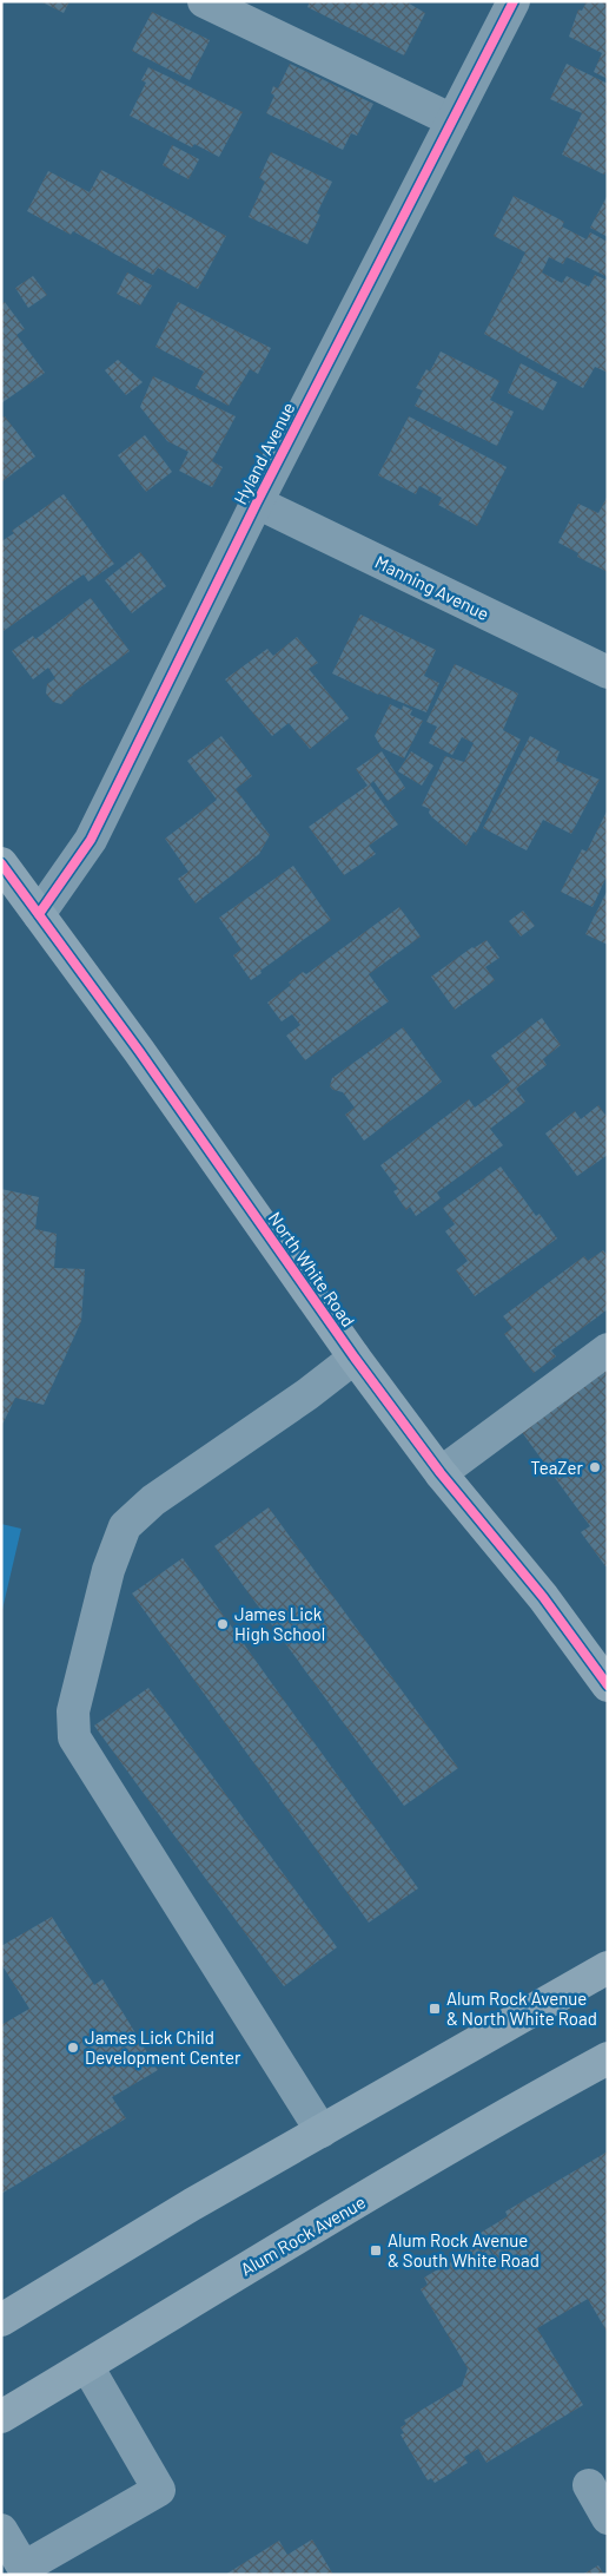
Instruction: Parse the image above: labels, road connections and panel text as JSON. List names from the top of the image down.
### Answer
{
  "streets": {
    "main road": ["North White Road", "Alum Rock Avenue"],
    "street": ["Hyland Avenue", "Manning Avenue"]
  },
  "crossings": [
    ["Hyland Avenue", "Manning Avenue"],
    ["Hyland Avenue", "North White Road"]
  ],
  "places": {
    "other": ["TeaZer", "James Lick High School", "James Lick Child Development Center"],
    "transit": ["Alum Rock Avenue & North White Road", "Alum Rock Avenue & South White Road"]
  }
}
